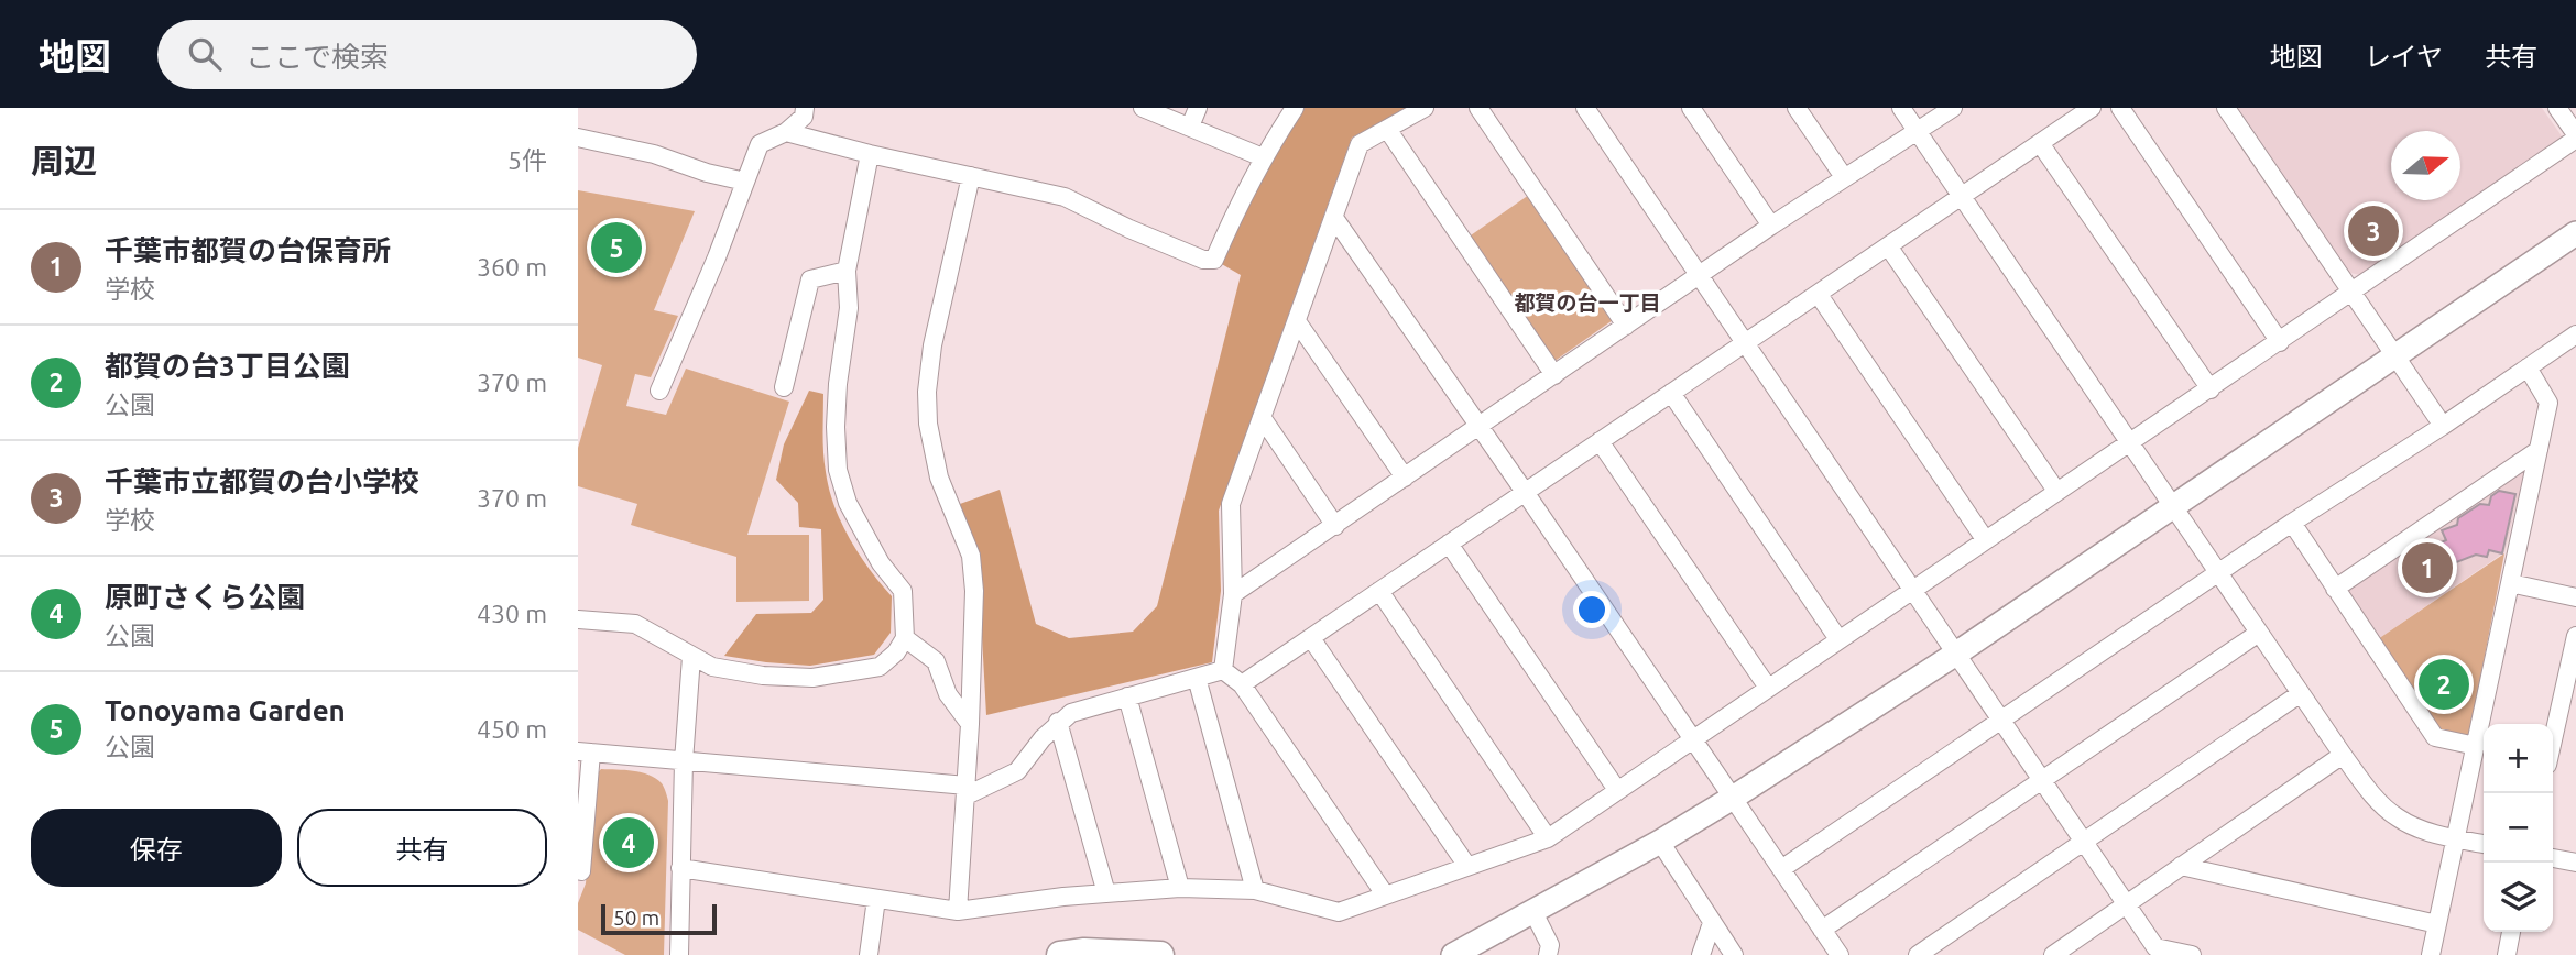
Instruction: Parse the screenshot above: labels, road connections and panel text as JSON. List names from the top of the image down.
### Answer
{
  "districts": ["都賀の台一丁目"],
  "scale_bar": "50 m",
  "north": "right",
  "page": {
    "header": "地図",
    "search": "ここで検索",
    "nav": ["地図", "レイヤ", "共有"],
    "heading": ["周辺", "5件"],
    "pins": [
      "3",
      "5",
      "1",
      "2",
      "4"
    ],
    "list": [
      {
        "mark": "1",
        "name": "千葉市都賀の台保育所",
        "note": "学校",
        "value": "360 m"
      },
      {
        "mark": "2",
        "name": "都賀の台3丁目公園",
        "note": "公園",
        "value": "370 m"
      },
      {
        "mark": "3",
        "name": "千葉市立都賀の台小学校",
        "note": "学校",
        "value": "370 m"
      },
      {
        "mark": "4",
        "name": "原町さくら公園",
        "note": "公園",
        "value": "430 m"
      },
      {
        "mark": "5",
        "name": "Tonoyama Garden",
        "note": "公園",
        "value": "450 m"
      }
    ],
    "map_buttons": ["+", "−"],
    "buttons": ["保存", "共有"],
    "scale": "50 m"
  }
}
